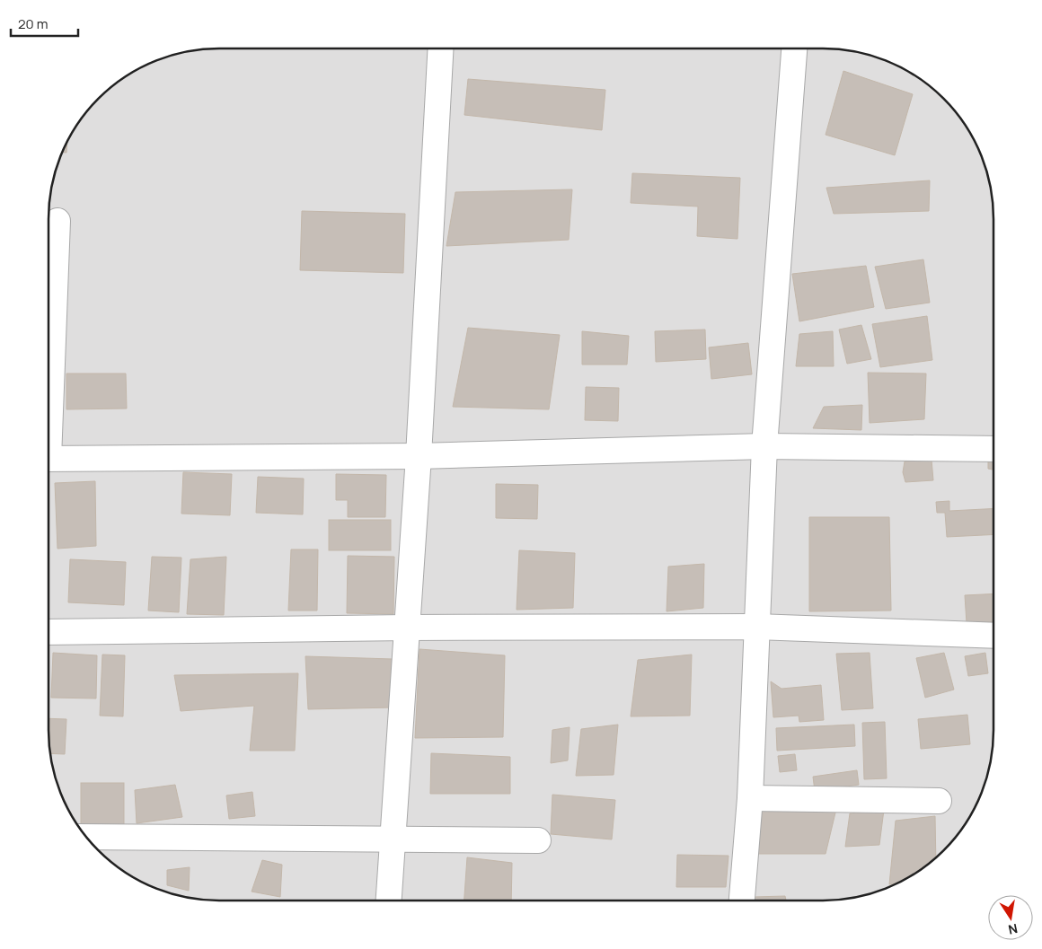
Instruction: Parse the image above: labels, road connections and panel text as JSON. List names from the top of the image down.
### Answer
{
  "scale_bar": "20 m",
  "north": "bottom"
}
